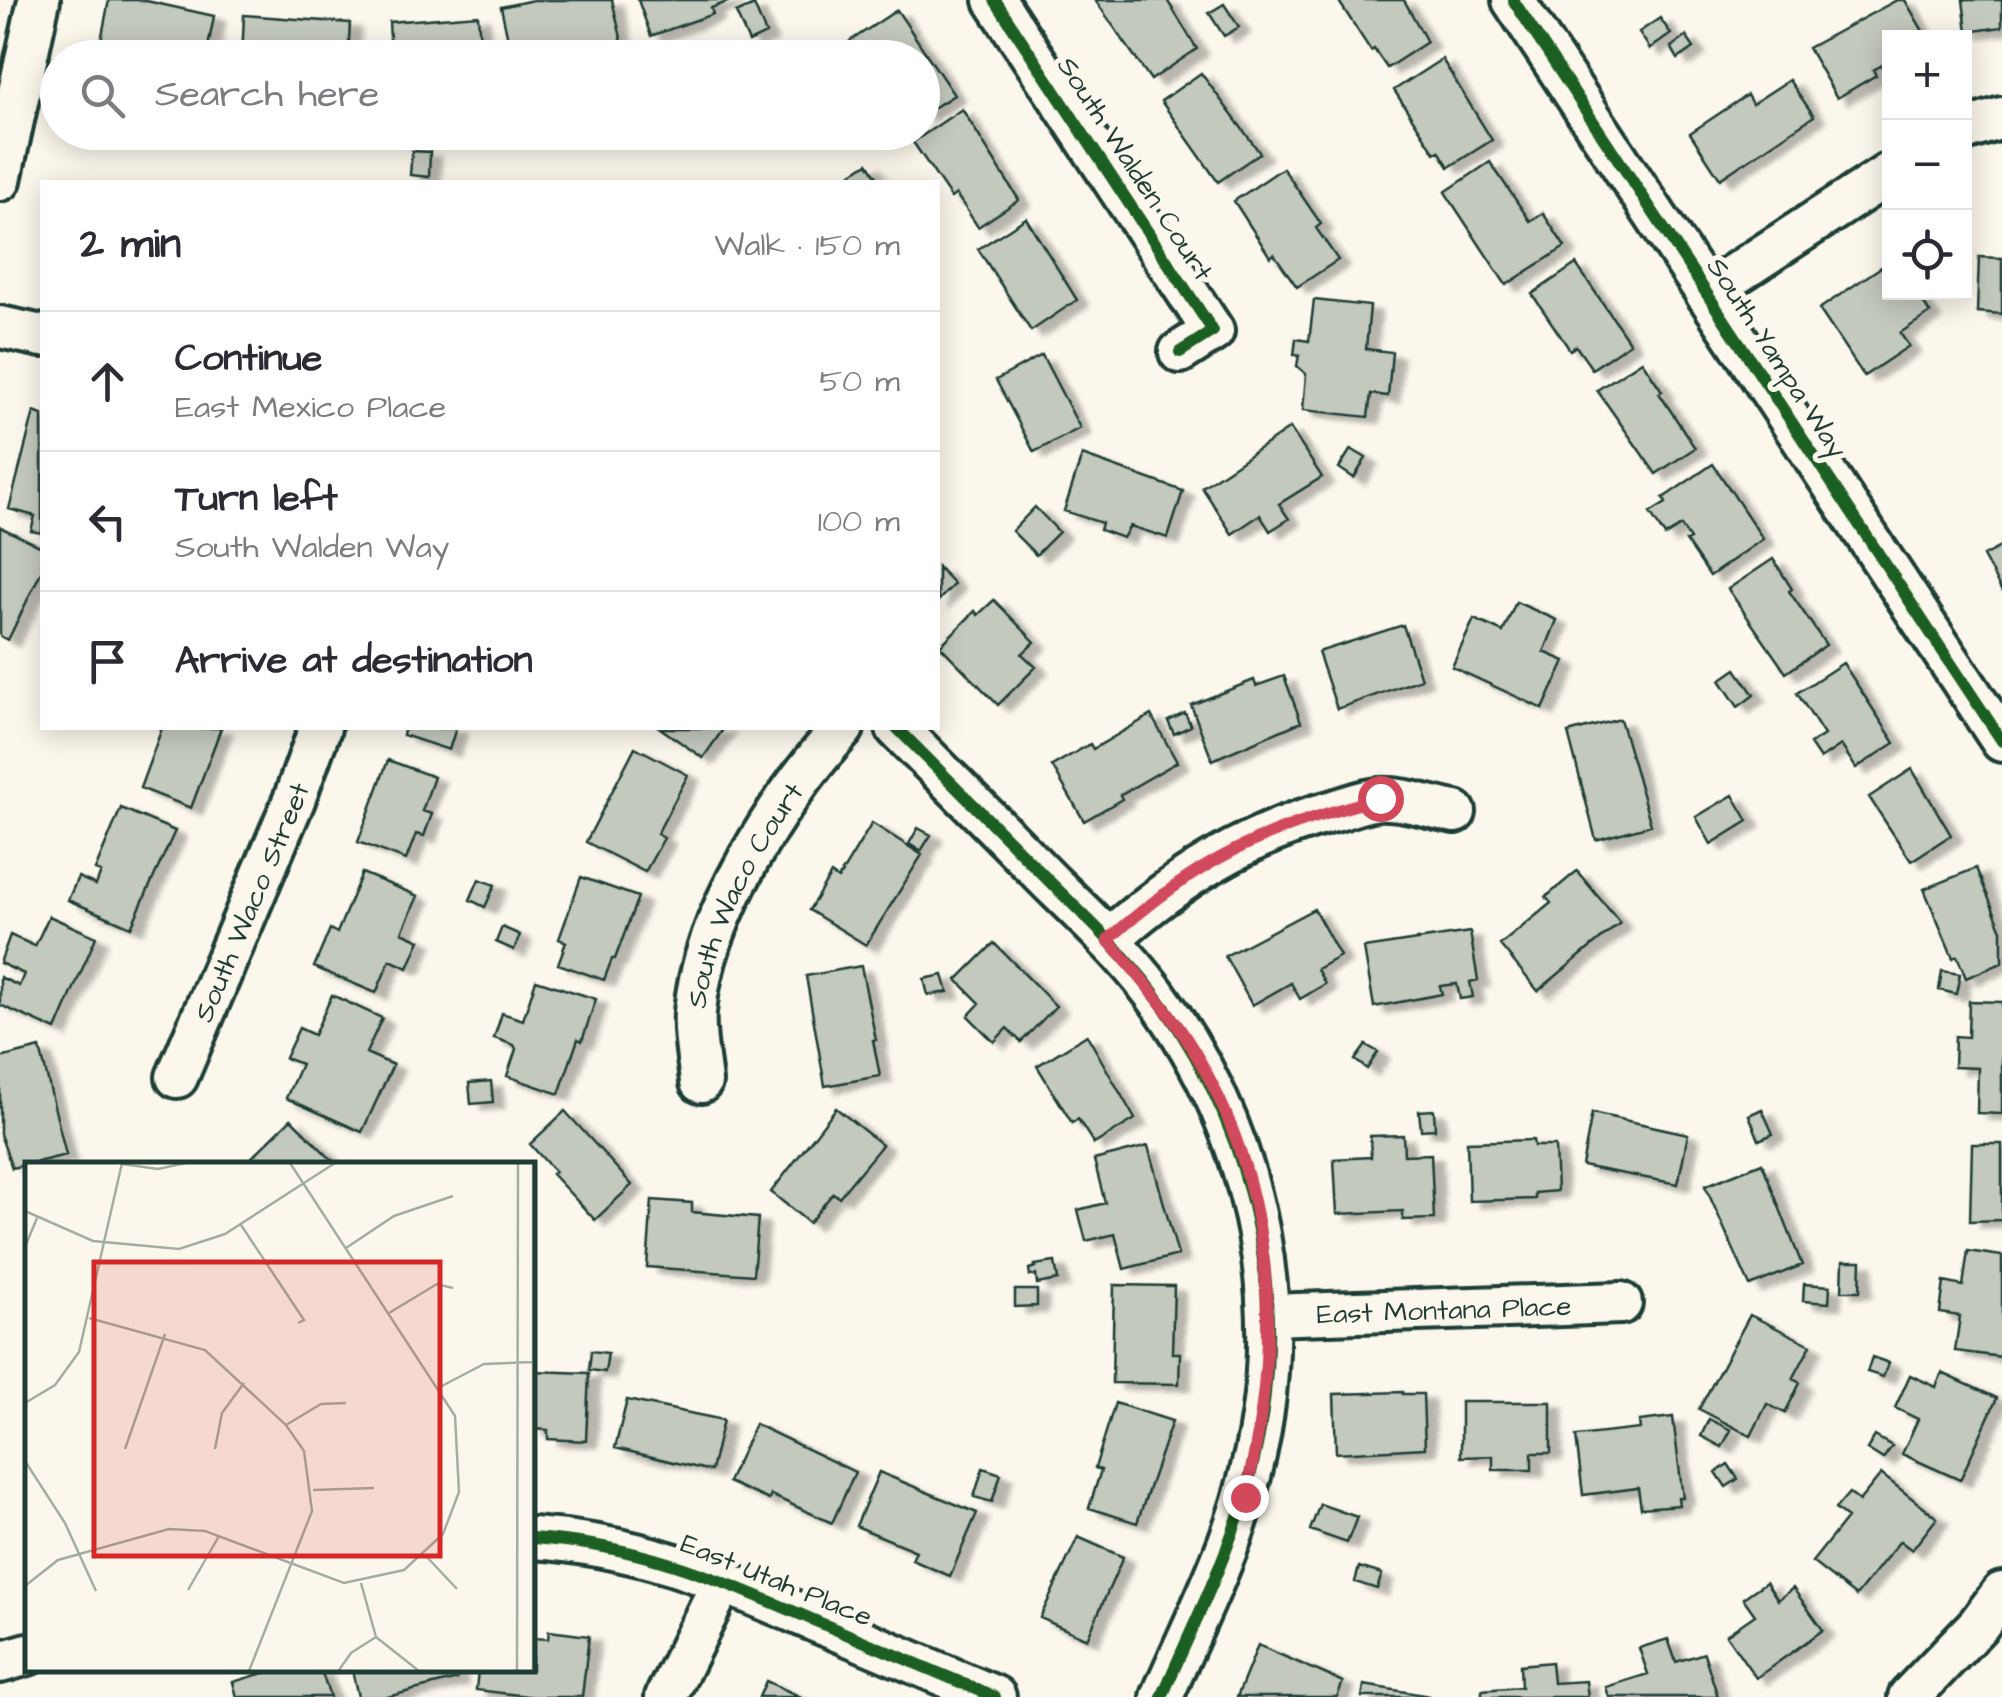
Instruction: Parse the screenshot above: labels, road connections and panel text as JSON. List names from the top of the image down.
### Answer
{
  "streets": {
    "street": [
      "South Walden Court",
      "South Yampa Way",
      "South Waco Court",
      "South Waco Street",
      "East Montana Place",
      "East Utah Place"
    ]
  },
  "page": {
    "map_buttons": ["+", "−"],
    "search": "Search here",
    "heading": ["2 min", "Walk · 150 m"],
    "list": [
      ["Continue", "East Mexico Place", "50 m"],
      ["Turn left", "South Walden Way", "100 m"],
      "Arrive at destination"
    ]
  }
}
